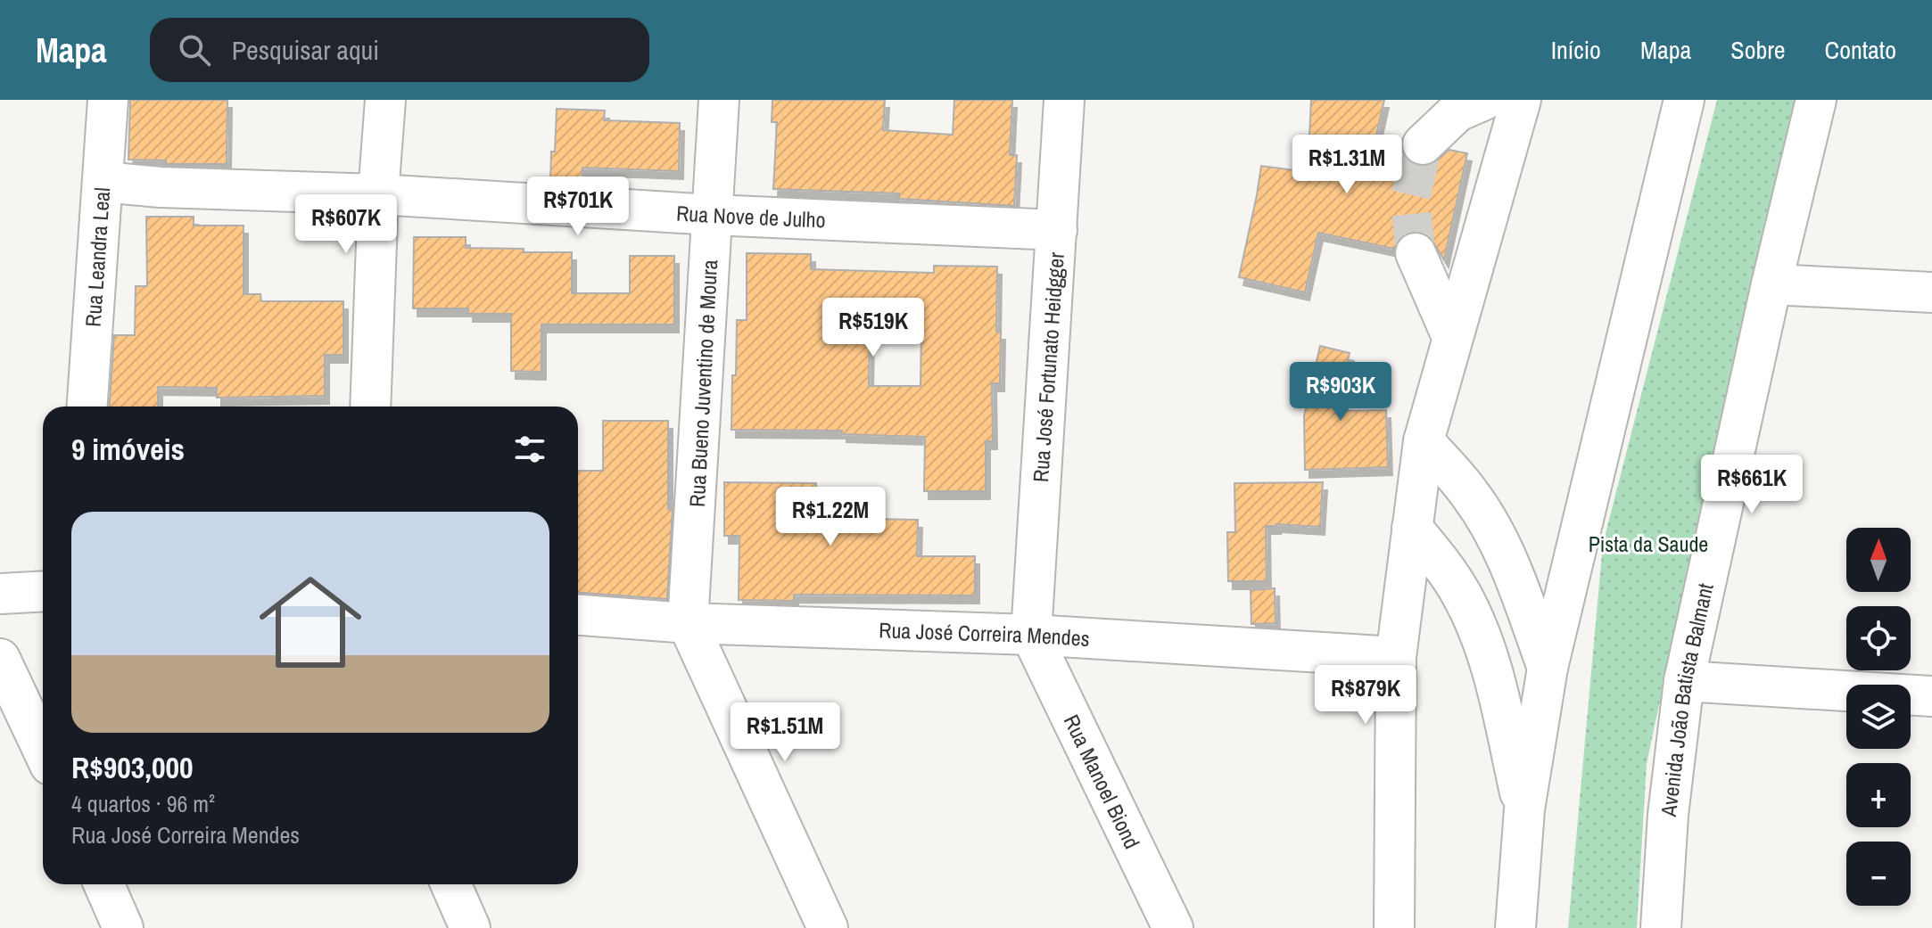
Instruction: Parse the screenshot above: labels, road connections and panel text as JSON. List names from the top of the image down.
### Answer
{
  "streets": {
    "main road": [
      "Rua Nove de Julho",
      "Rua Leandra Leal",
      "Rua José Fortunato Heidgger",
      "Rua Bueno Juventino de Moura",
      "Rua José Correira Mendes",
      "Avenida João Batista Balmant",
      "Rua Manoel Biond"
    ]
  },
  "crossings": [
    ["Rua Nove de Julho", "Rua Leandra Leal"],
    ["Rua Nove de Julho", "Rua José Fortunato Heidgger"],
    ["Rua Nove de Julho", "Rua Bueno Juventino de Moura"],
    ["Rua José Fortunato Heidgger", "Rua José Correira Mendes"],
    ["Rua José Fortunato Heidgger", "Rua Manoel Biond"],
    ["Rua Bueno Juventino de Moura", "Rua José Correira Mendes"],
    ["Rua José Correira Mendes", "Rua Manoel Biond"]
  ],
  "parks": ["Pista da Saude"],
  "north": "top",
  "page": {
    "header": "Mapa",
    "search": "Pesquisar aqui",
    "nav": [
      "Início",
      "Mapa",
      "Sobre",
      "Contato"
    ],
    "price": [
      "R$1.31M",
      "R$701K",
      "R$607K",
      "R$519K",
      "R$903K",
      "R$661K",
      "R$1.22M",
      "R$879K",
      "R$1.51M"
    ],
    "heading": "9 imóveis",
    "list": [
      {
        "name": "R$903,000",
        "note": "4 quartos · 96 m² · Rua José Correira Mendes"
      }
    ],
    "map_buttons": ["+", "−"]
  }
}
